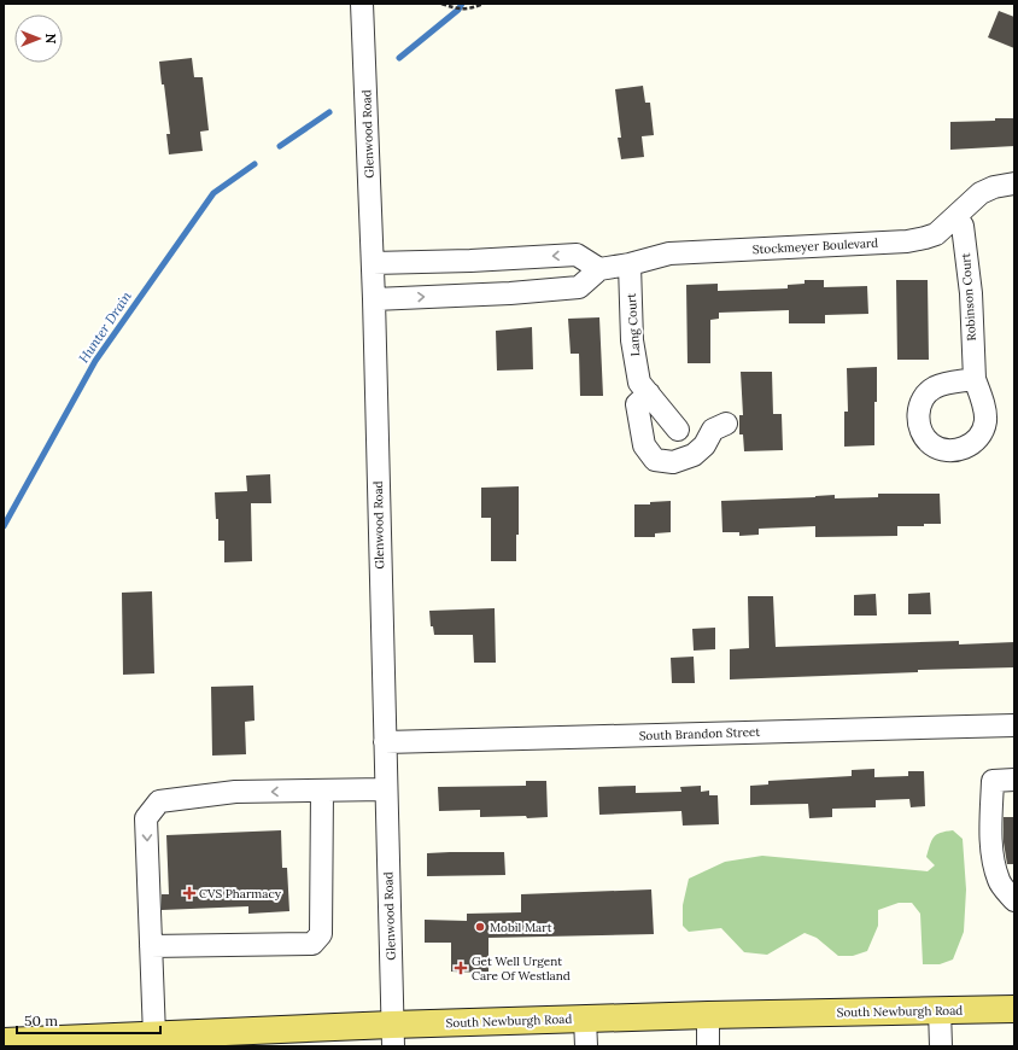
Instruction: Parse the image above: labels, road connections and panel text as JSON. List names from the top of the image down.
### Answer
{
  "streets": {
    "main road": ["South Newburgh Road"],
    "street": [
      "Glenwood Road",
      "Stockmeyer Boulevard",
      "Robinson Court",
      "Lang Court",
      "South Brandon Street"
    ]
  },
  "crossings": [
    ["Glenwood Road", "South Brandon Street"],
    ["Glenwood Road", "South Newburgh Road"],
    ["Stockmeyer Boulevard", "Robinson Court"],
    ["Stockmeyer Boulevard", "Lang Court"]
  ],
  "water": ["Hunter Drain"],
  "places": {
    "health": ["CVS Pharmacy", "Get Well Urgent Care Of Westland"],
    "other": ["Mobil Mart"]
  },
  "scale_bar": "50 m",
  "north": "right"
}
